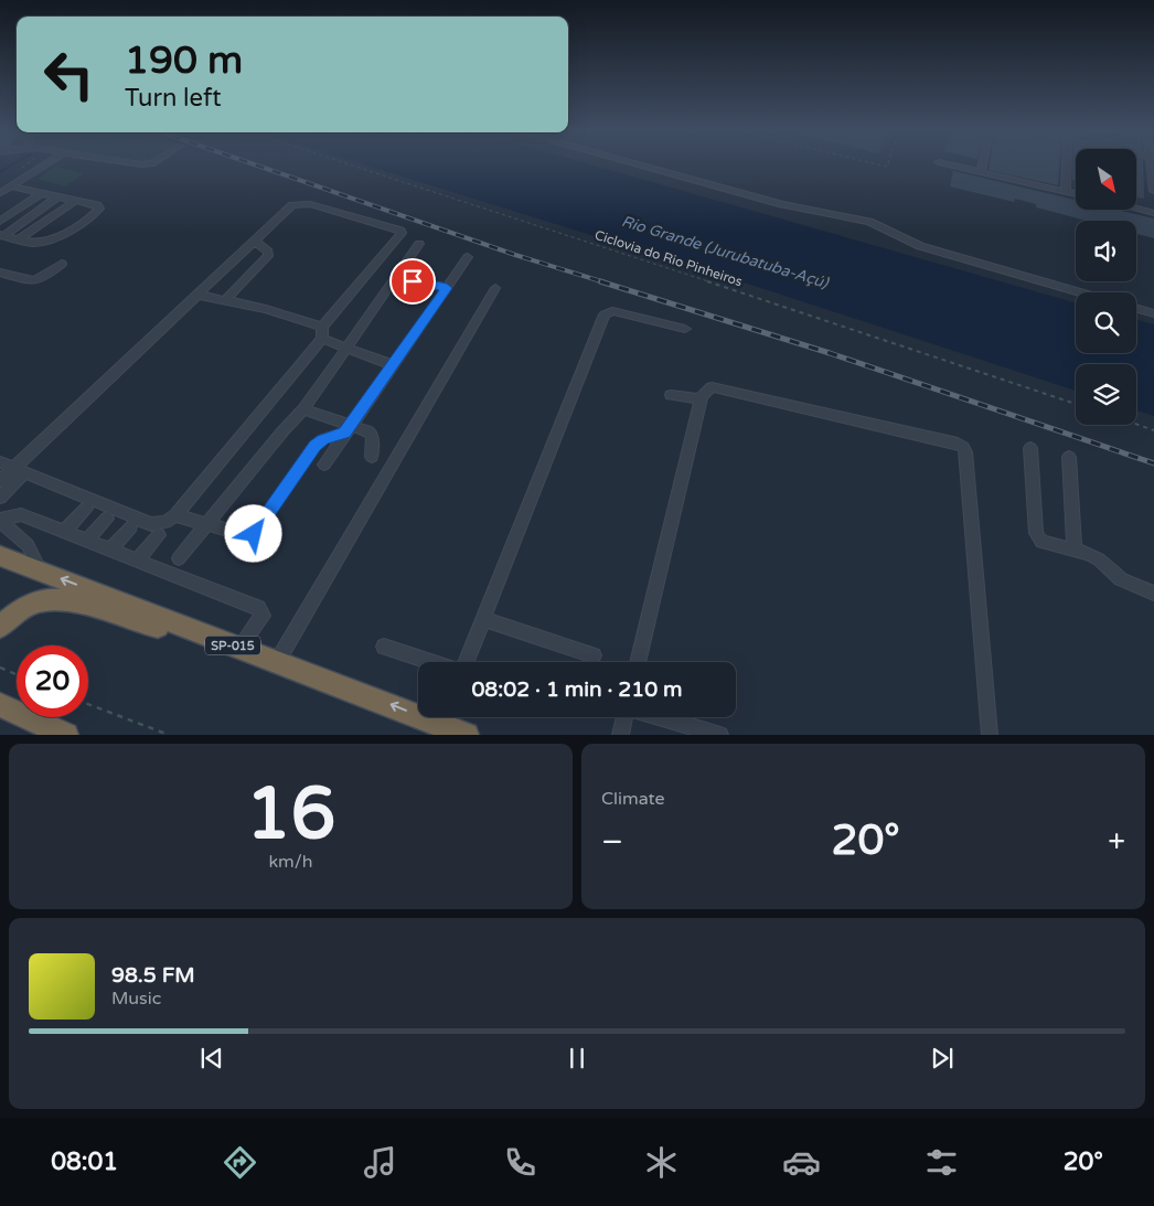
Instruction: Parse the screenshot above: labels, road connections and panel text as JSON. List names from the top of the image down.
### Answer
{
  "streets": {
    "highway": ["SP-015"],
    "path": ["Ciclovia do Rio Pinheiros"]
  },
  "water": ["Rio Grande (Jurubatuba-Açú)"],
  "north": "bottom right",
  "page": {
    "turn": ["190 m", "Turn left"],
    "limit": "20",
    "trip": "08:02 · 1 min · 210 m",
    "tile": [
      ["16", "km/h"],
      "Climate"
    ],
    "heat": ["−", "20°", "+"],
    "song": ["98.5 FM", "Music"],
    "tabs": ["08:01", "20°"]
  }
}
